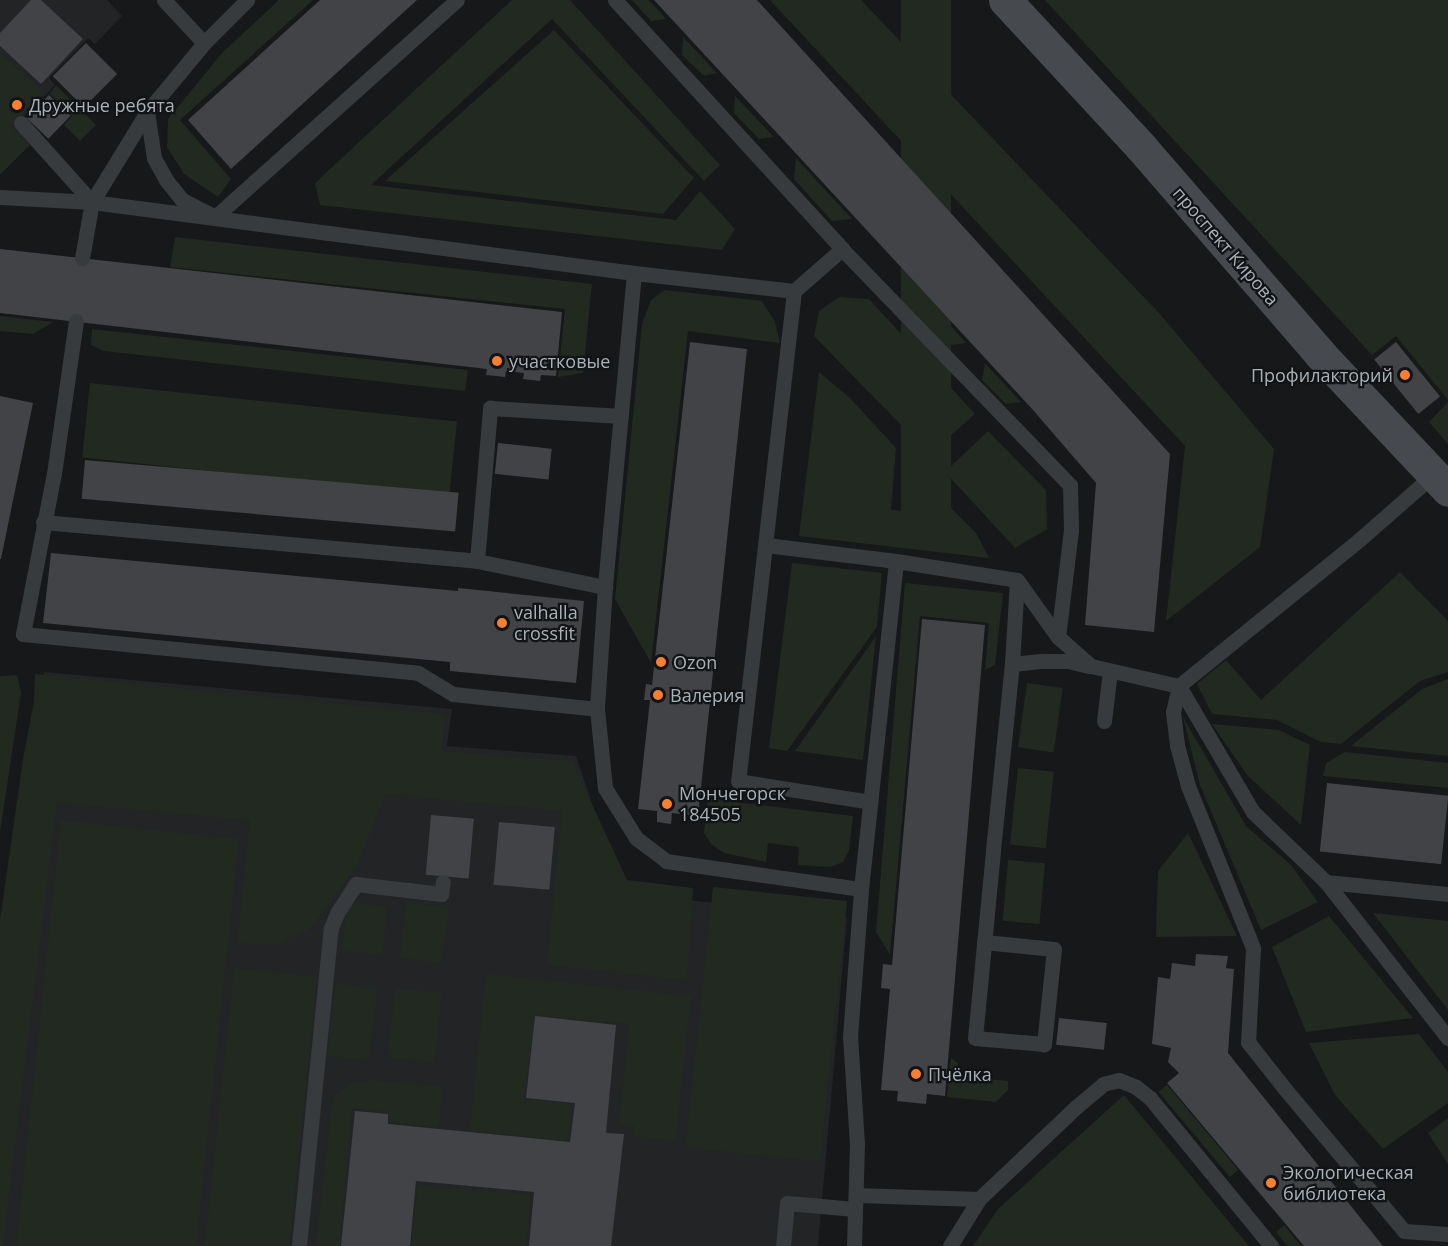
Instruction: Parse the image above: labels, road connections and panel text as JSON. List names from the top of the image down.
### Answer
{
  "streets": {
    "main road": ["проспект Кирова"]
  },
  "places": [
    "Дружные ребята",
    "участковые",
    "Профилакторий",
    "valhalla crossfit",
    "Ozon",
    "Валерия",
    "Мончегорск 184505",
    "Пчёлка",
    "Экологическая библиотека"
  ]
}
